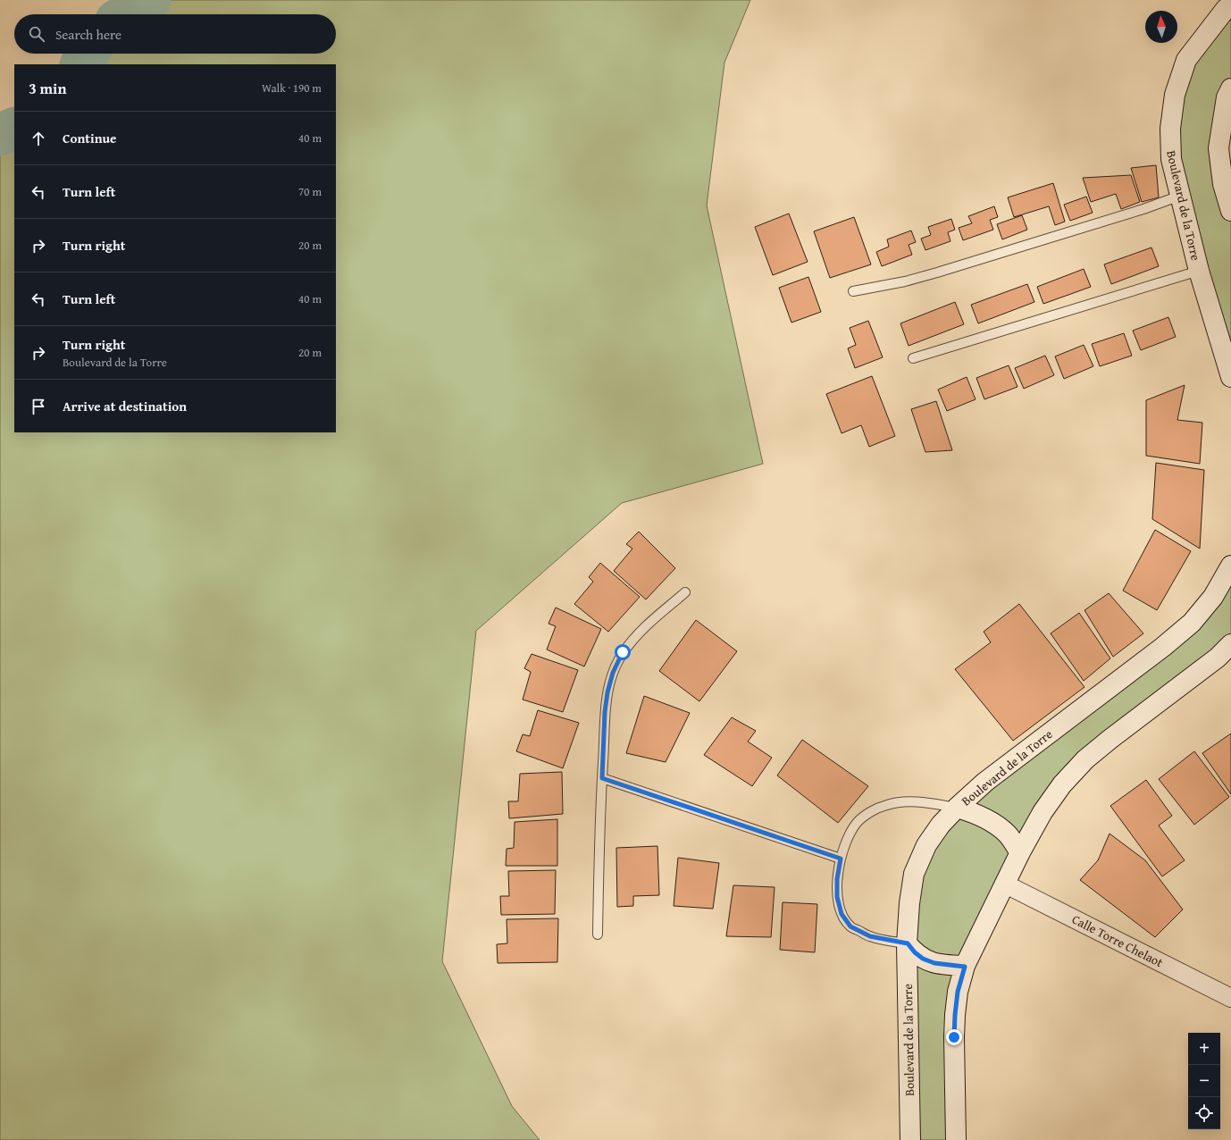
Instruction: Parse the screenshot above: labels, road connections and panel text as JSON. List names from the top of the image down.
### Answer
{
  "streets": {
    "street": ["Boulevard de la Torre", "Calle Torre Chelaot"]
  },
  "north": "top",
  "page": {
    "search": "Search here",
    "heading": ["3 min", "Walk · 190 m"],
    "list": [
      ["Continue", "40 m"],
      ["Turn left", "70 m"],
      ["Turn right", "20 m"],
      ["Turn left", "40 m"],
      ["Turn right", "Boulevard de la Torre", "20 m"],
      "Arrive at destination"
    ],
    "map_buttons": ["+", "−"]
  }
}
